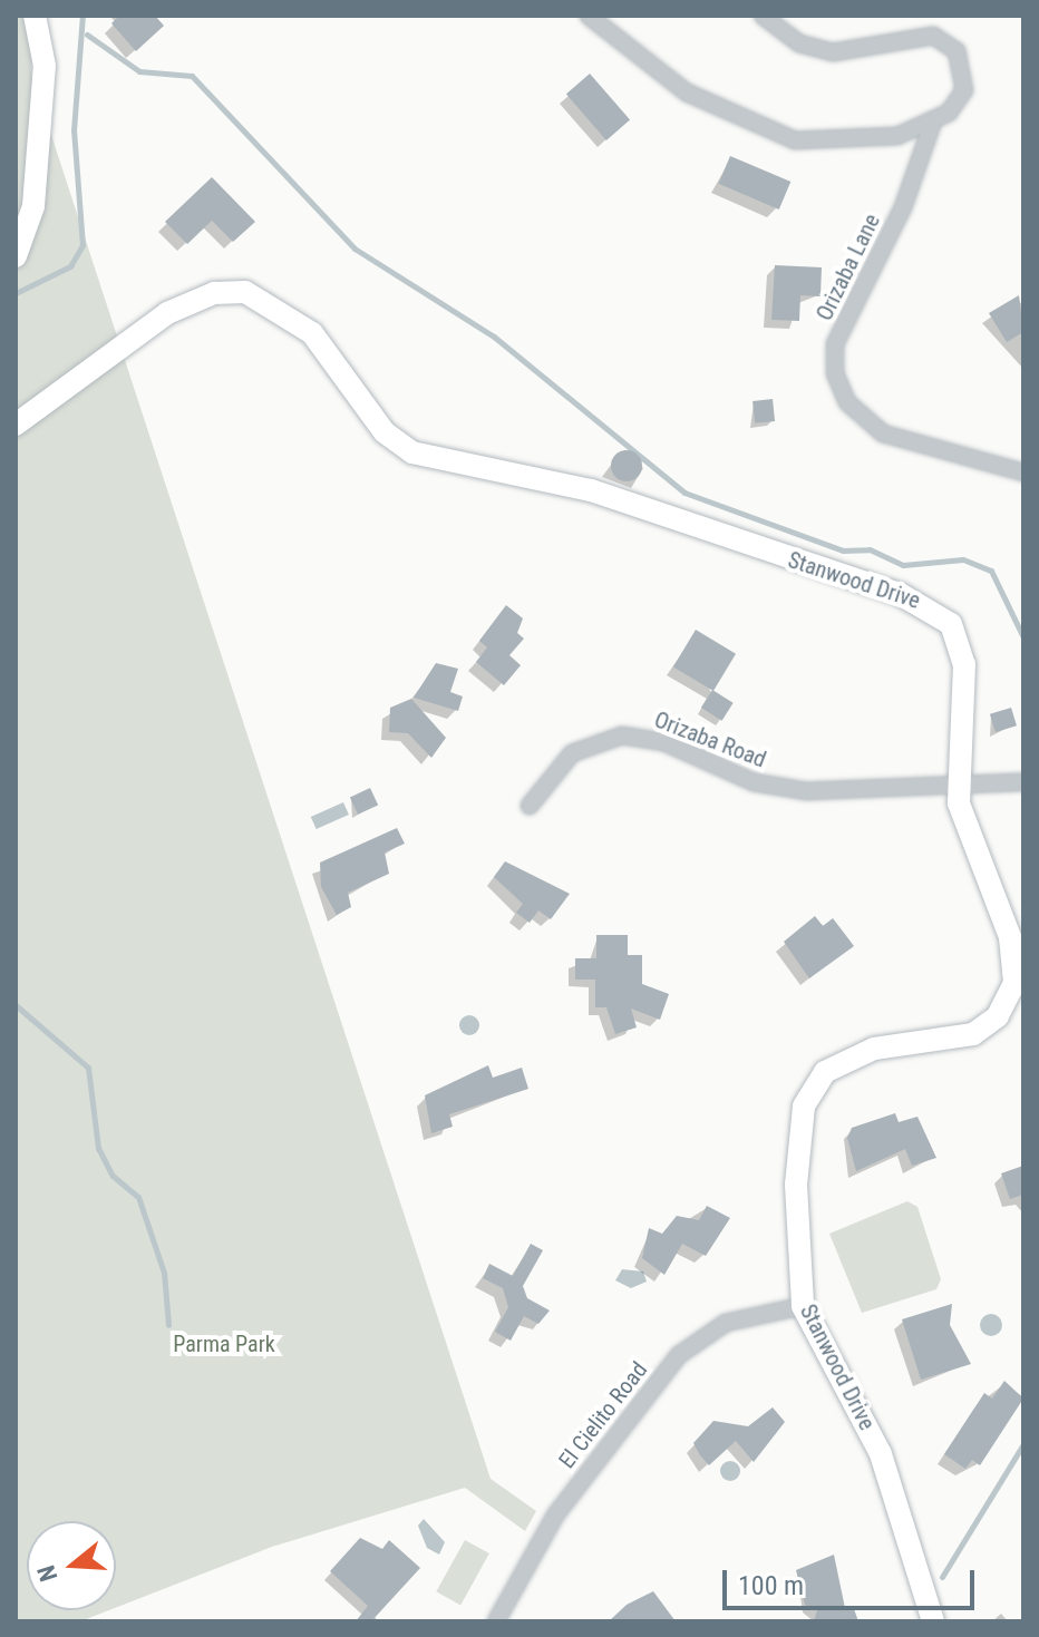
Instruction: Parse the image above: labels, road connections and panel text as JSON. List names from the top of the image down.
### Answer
{
  "streets": {
    "main road": ["Stanwood Drive"],
    "street": ["Orizaba Lane", "Orizaba Road", "El Cielito Road"]
  },
  "crossings": [
    ["Stanwood Drive", "Orizaba Road"],
    ["Stanwood Drive", "El Cielito Road"]
  ],
  "parks": ["Parma Park"],
  "scale_bar": "100 m",
  "north": "left"
}
